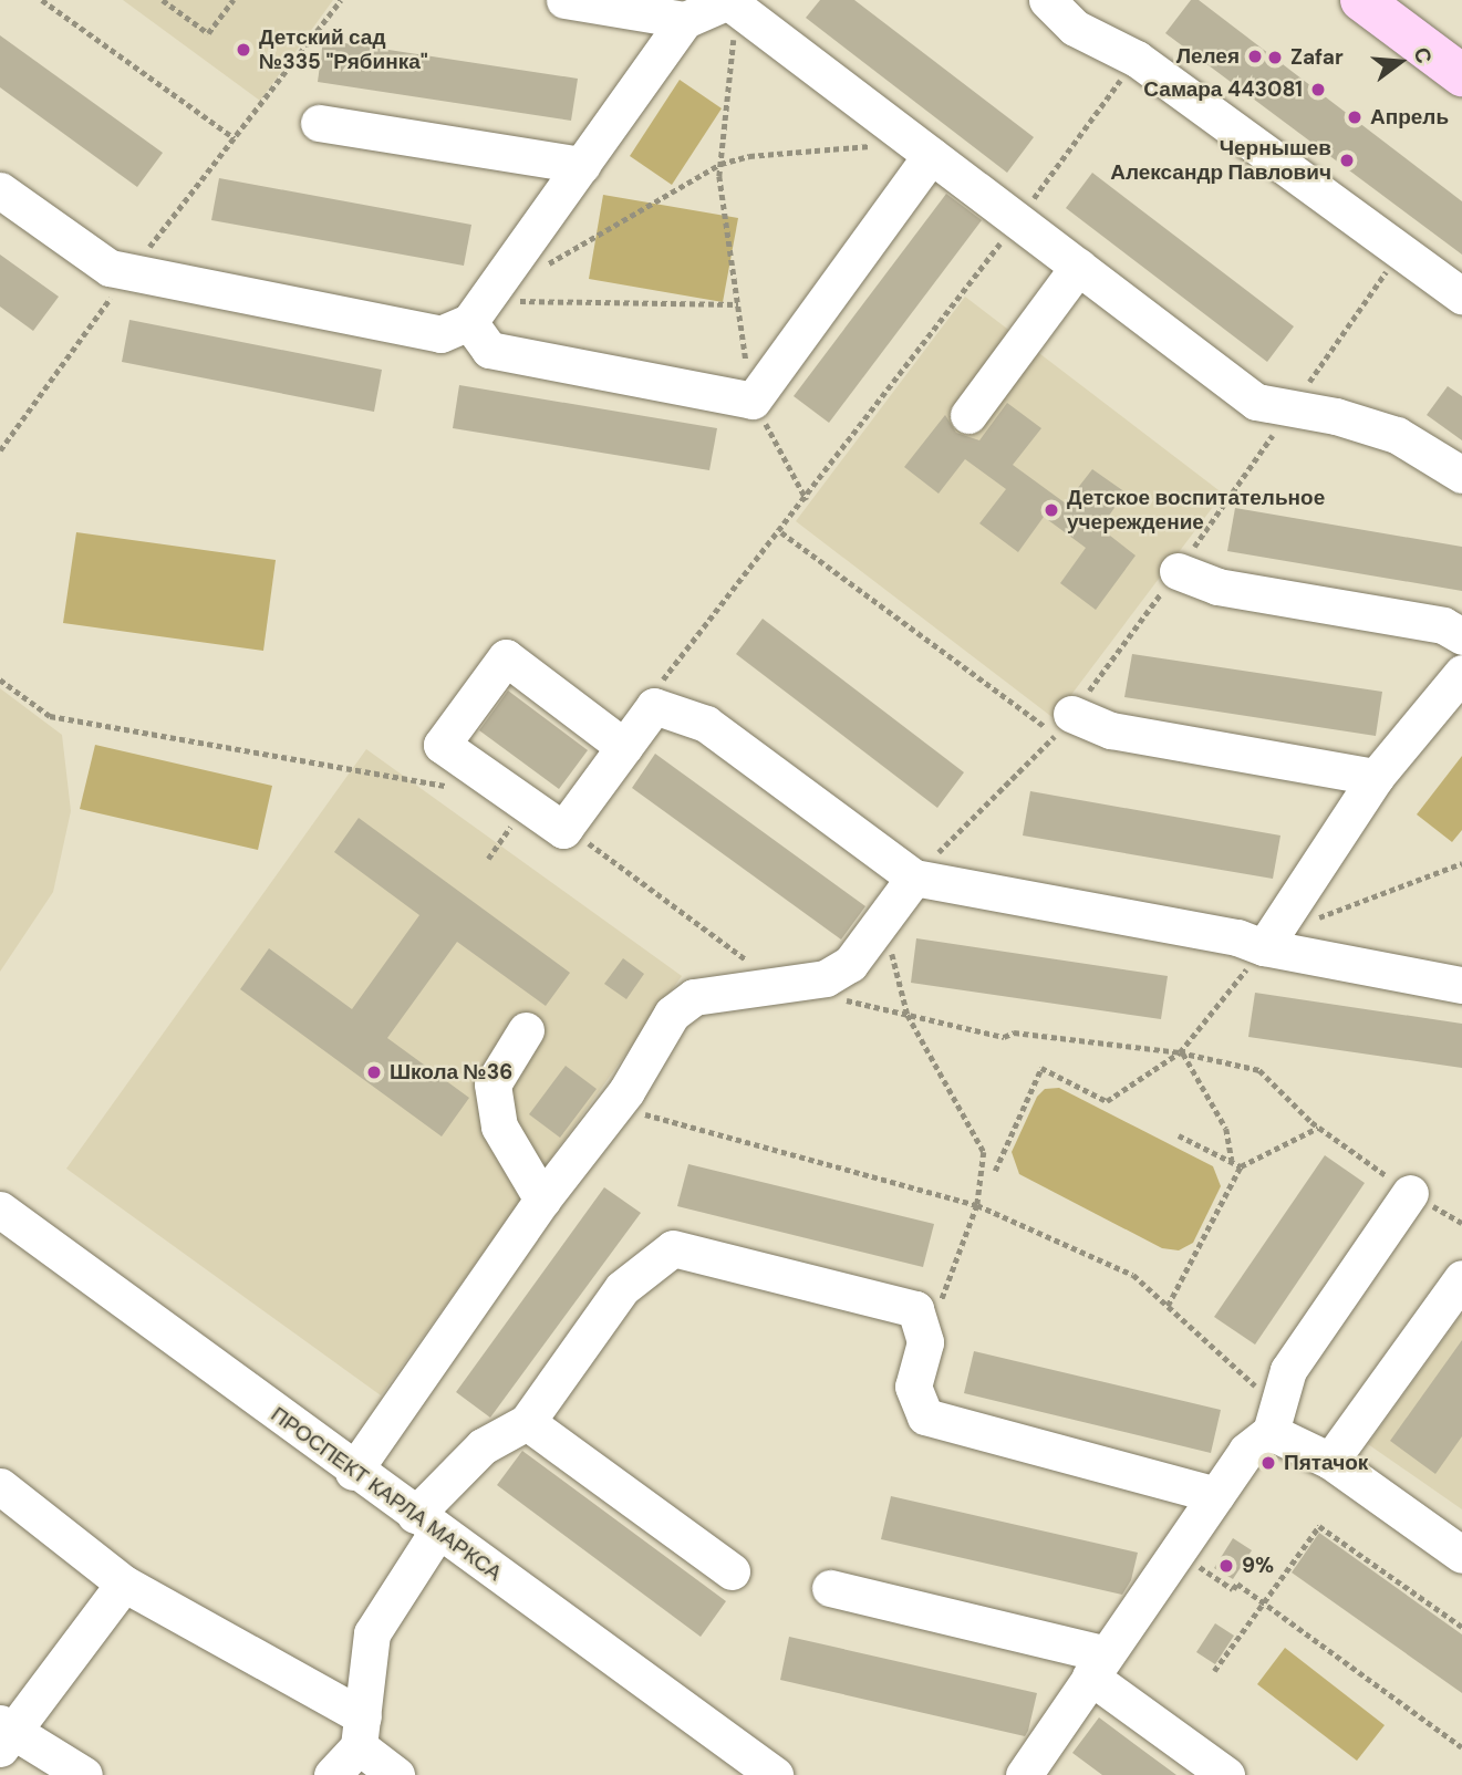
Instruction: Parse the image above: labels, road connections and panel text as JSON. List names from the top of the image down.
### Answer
{
  "streets": {
    "street": ["ПРОСПЕКТ КАРЛА МАРКСА"]
  },
  "places": [
    "Детский сад №335 \"Рябинка\"",
    "Лелея",
    "Zafar",
    "Самара 443081",
    "Апрель",
    "Чернышев Александр Павлович",
    "Детское воспитательное учереждение",
    "Школа №36",
    "Пятачок",
    "9%"
  ],
  "north": "right"
}
